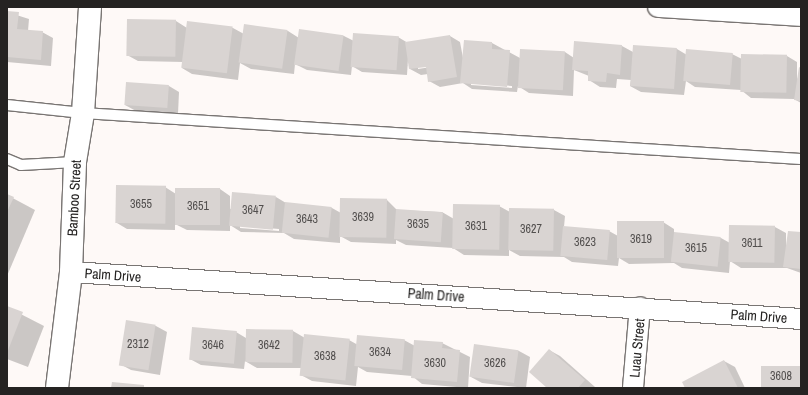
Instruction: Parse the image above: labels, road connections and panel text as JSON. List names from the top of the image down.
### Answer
{
  "streets": {
    "street": ["Bamboo Street", "Palm Drive", "Luau Street"]
  },
  "crossings": [
    ["Bamboo Street", "Palm Drive"],
    ["Palm Drive", "Luau Street"]
  ],
  "house_numbers": [
    "3655",
    "3651",
    "3647",
    "3639",
    "3643",
    "3635",
    "3631",
    "3627",
    "3619",
    "3623",
    "3611",
    "3615",
    "2312",
    "3646",
    "3642",
    "3634",
    "3638",
    "3630",
    "3626",
    "3608"
  ]
}
